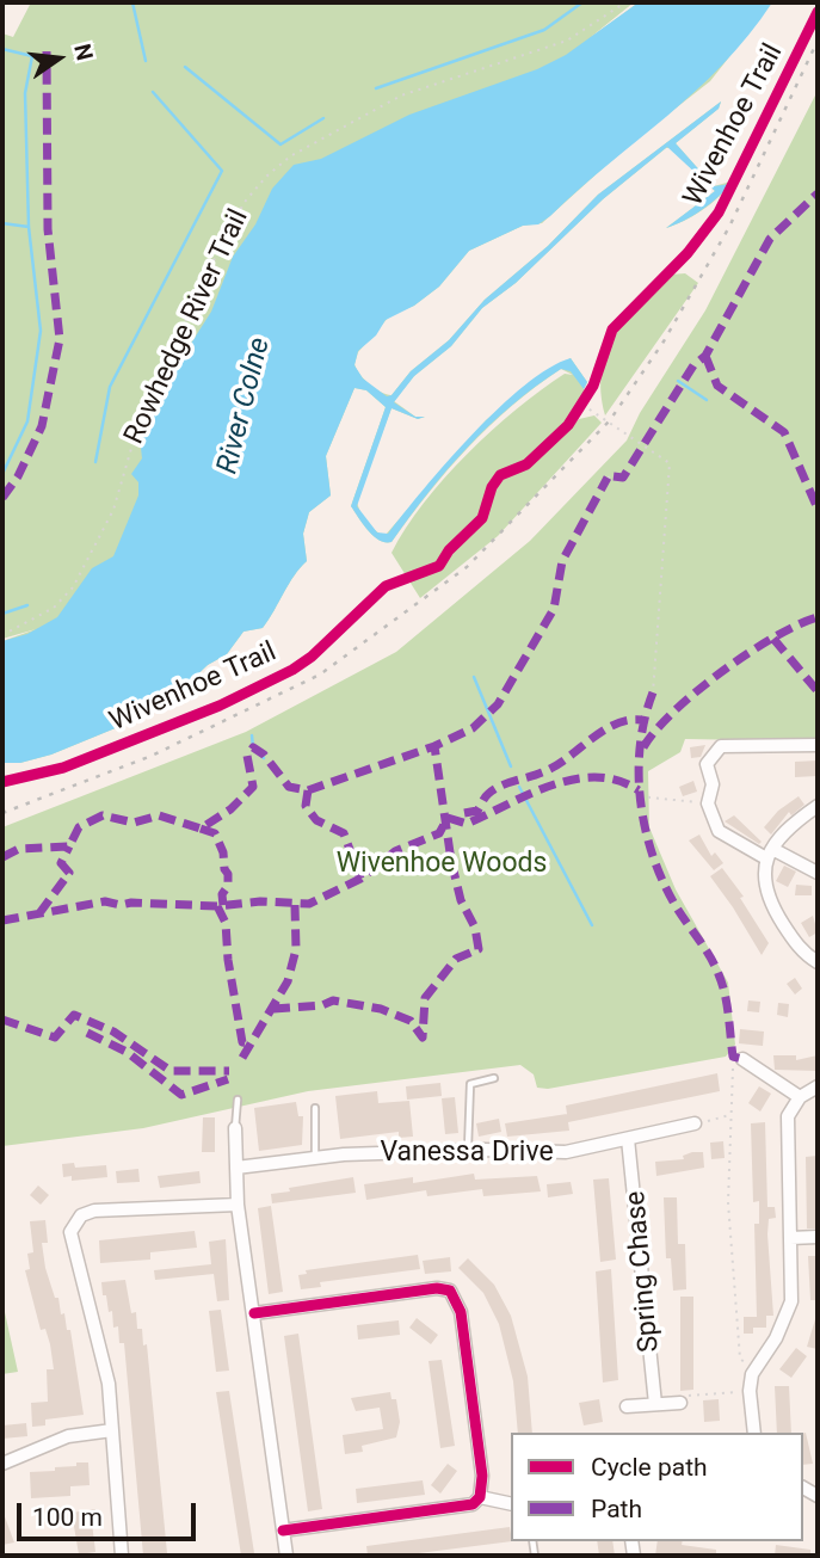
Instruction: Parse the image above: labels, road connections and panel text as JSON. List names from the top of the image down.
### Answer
{
  "streets": {
    "street": ["Vanessa Drive", "Spring Chase"],
    "path": ["Rowhedge River Trail"],
    "cycle path": ["Wivenhoe Trail"]
  },
  "crossings": [
    ["Vanessa Drive", "Spring Chase"]
  ],
  "water": ["River Colne"],
  "parks": ["Wivenhoe Woods"],
  "legend": ["Cycle path", "Path"],
  "scale_bar": "100 m",
  "north": "right"
}
